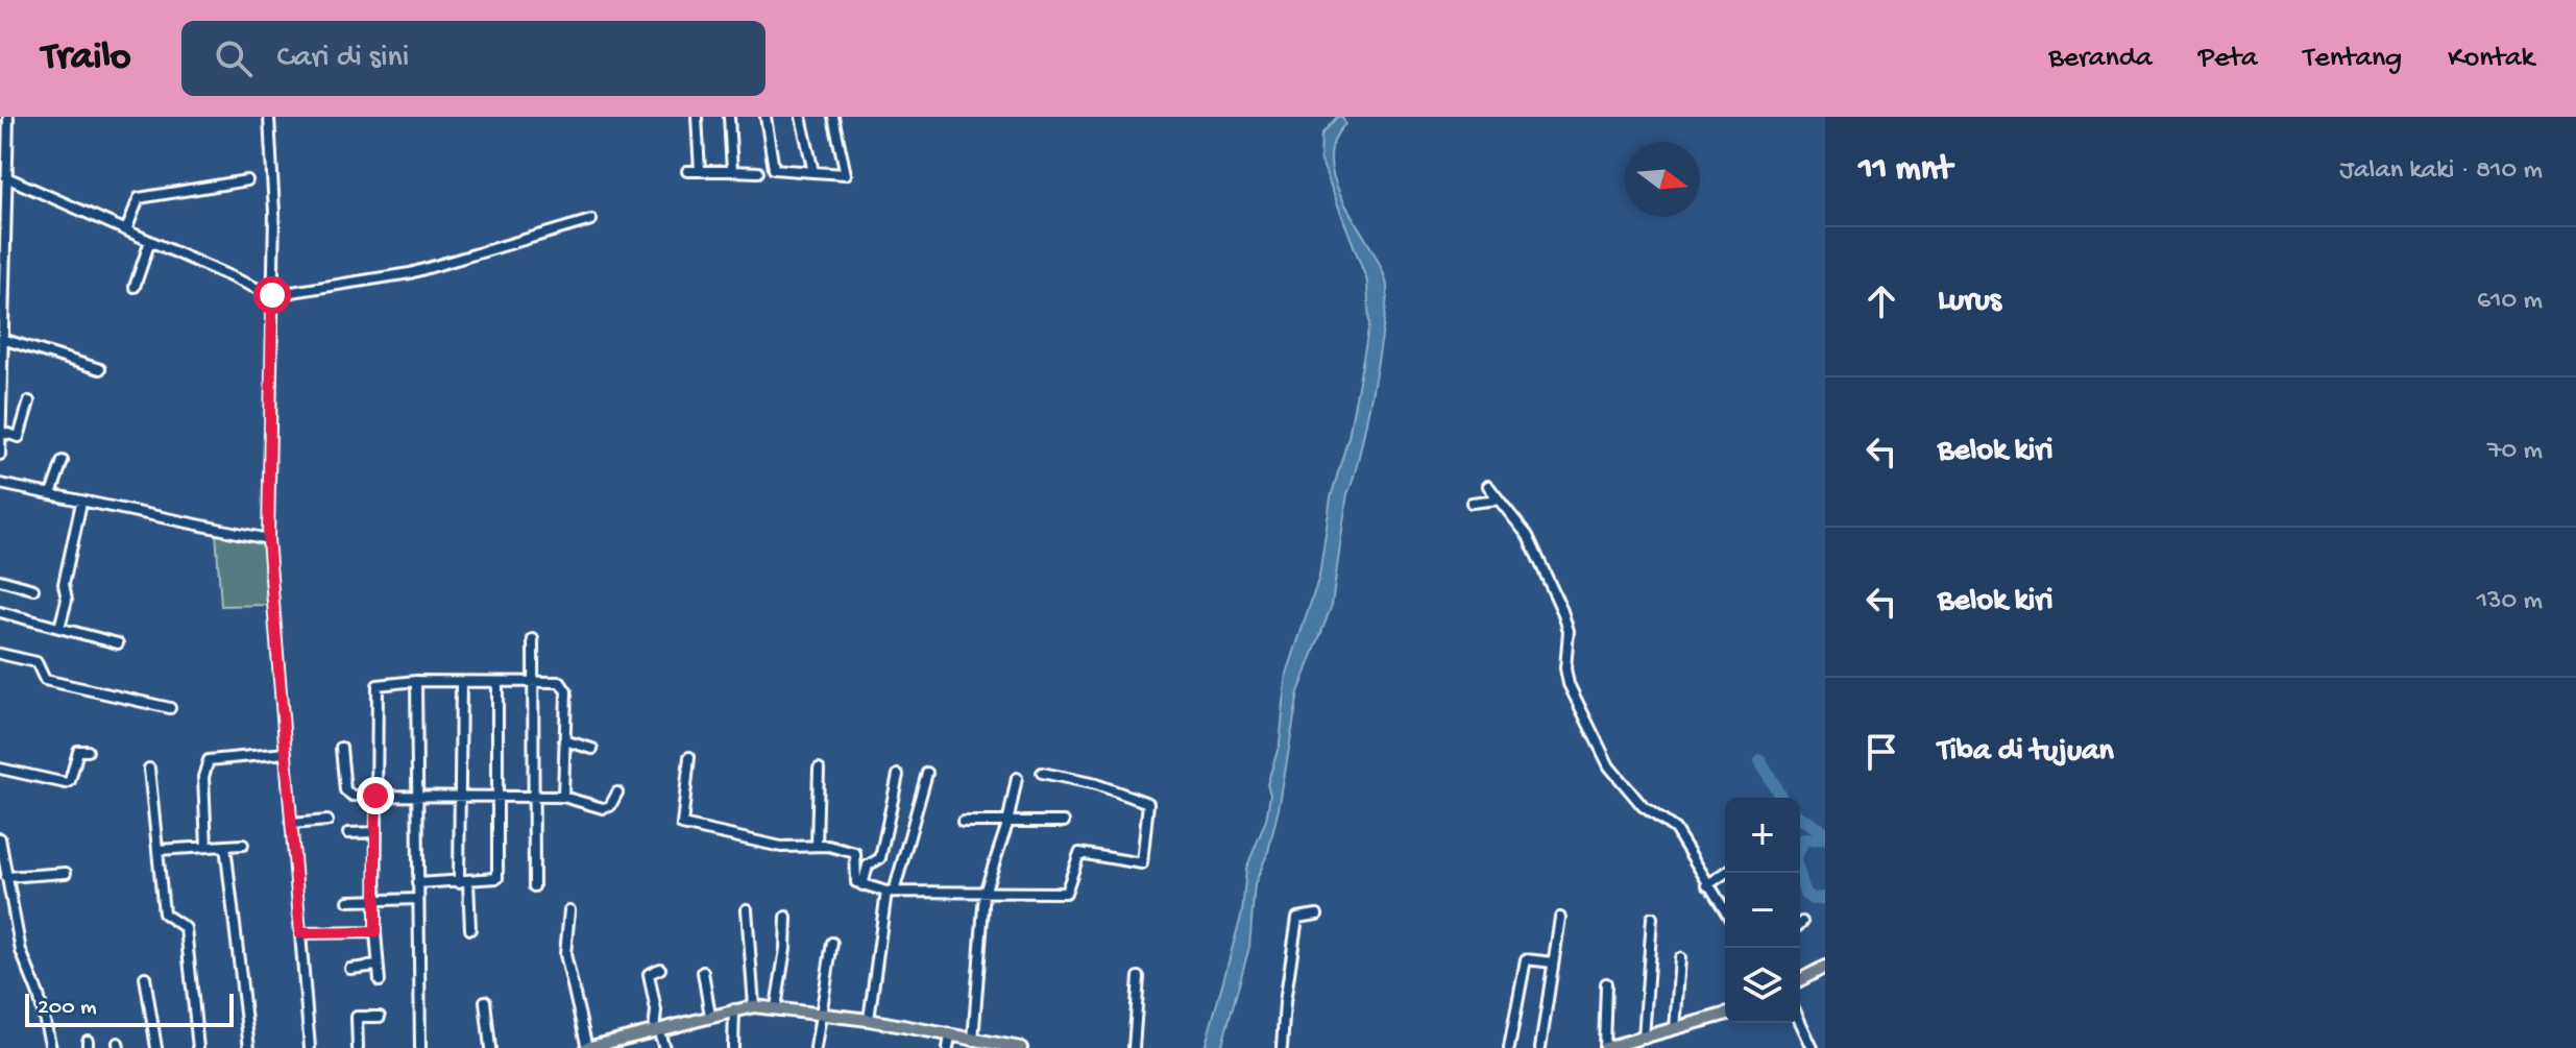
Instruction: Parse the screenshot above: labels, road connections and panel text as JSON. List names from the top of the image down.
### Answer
{
  "scale_bar": "200 m",
  "north": "right",
  "page": {
    "header": "Trailo",
    "search": "Cari di sini",
    "nav": [
      "Beranda",
      "Peta",
      "Tentang",
      "Kontak"
    ],
    "heading": ["11 mnt", "Jalan kaki · 810 m"],
    "list": [
      ["Lurus", "610 m"],
      ["Belok kiri", "70 m"],
      ["Belok kiri", "130 m"],
      "Tiba di tujuan"
    ],
    "map_buttons": ["+", "−"],
    "scale": "200 m"
  }
}
